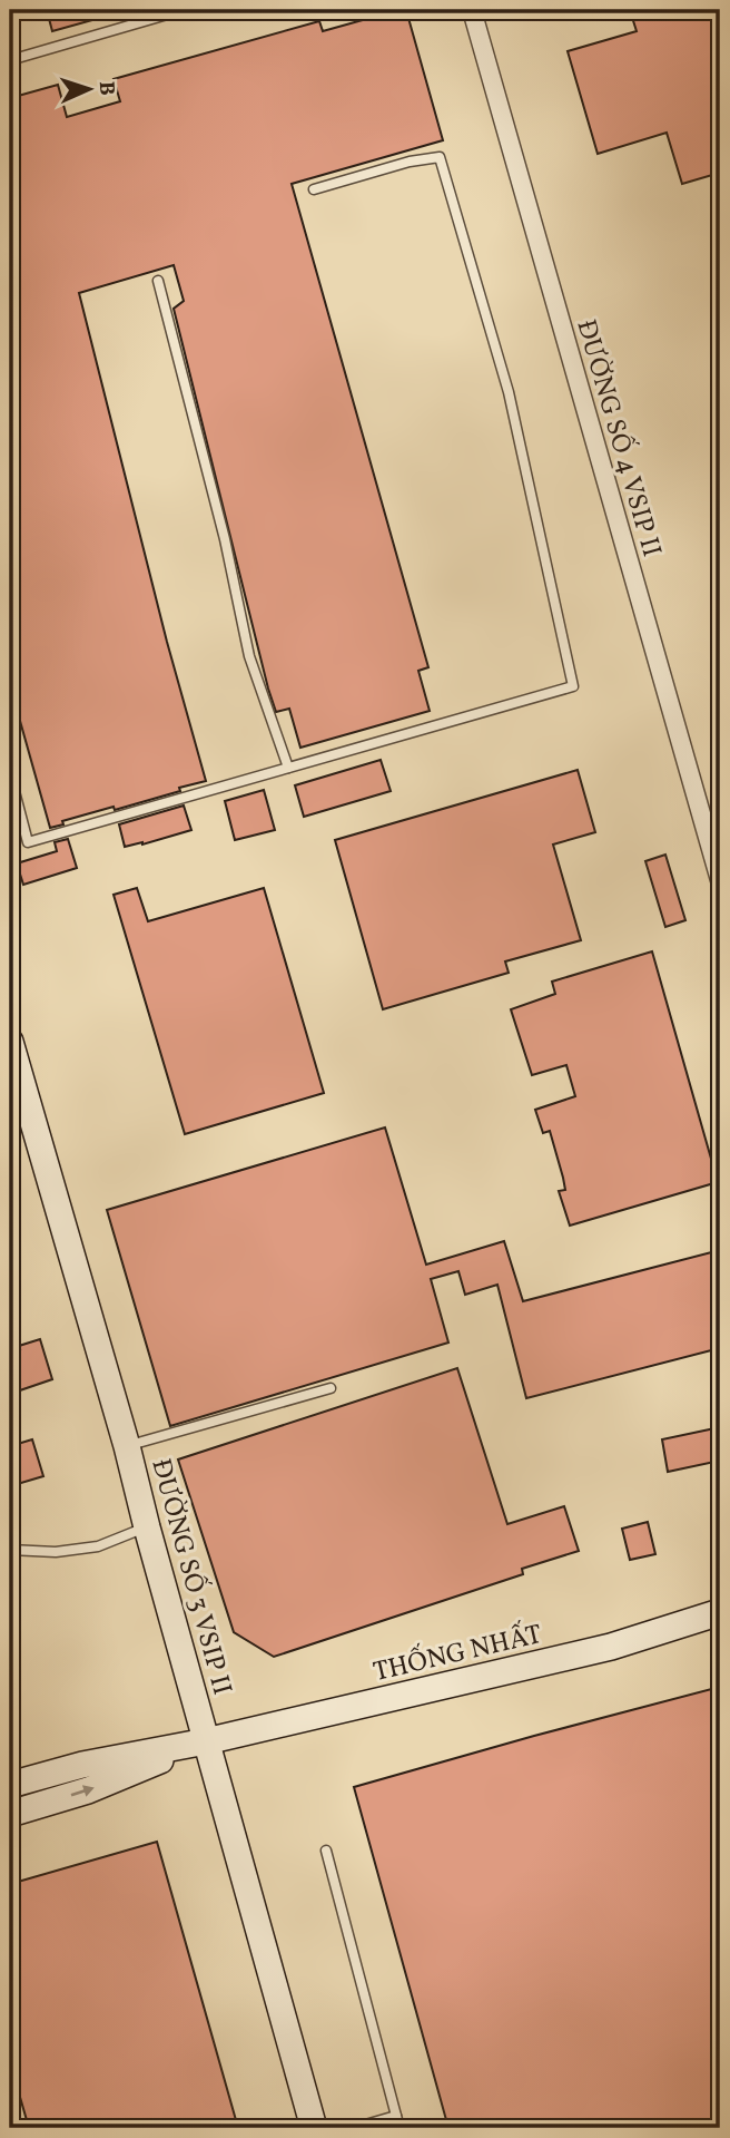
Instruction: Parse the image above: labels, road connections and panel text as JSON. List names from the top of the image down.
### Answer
{
  "streets": {
    "street": ["ĐƯỜNG SỐ 4 VSIP II", "ĐƯỜNG SỐ 3 VSIP II", "THỐNG NHẤT"]
  },
  "crossings": [
    ["ĐƯỜNG SỐ 3 VSIP II", "THỐNG NHẤT"]
  ],
  "north": "right"
}
